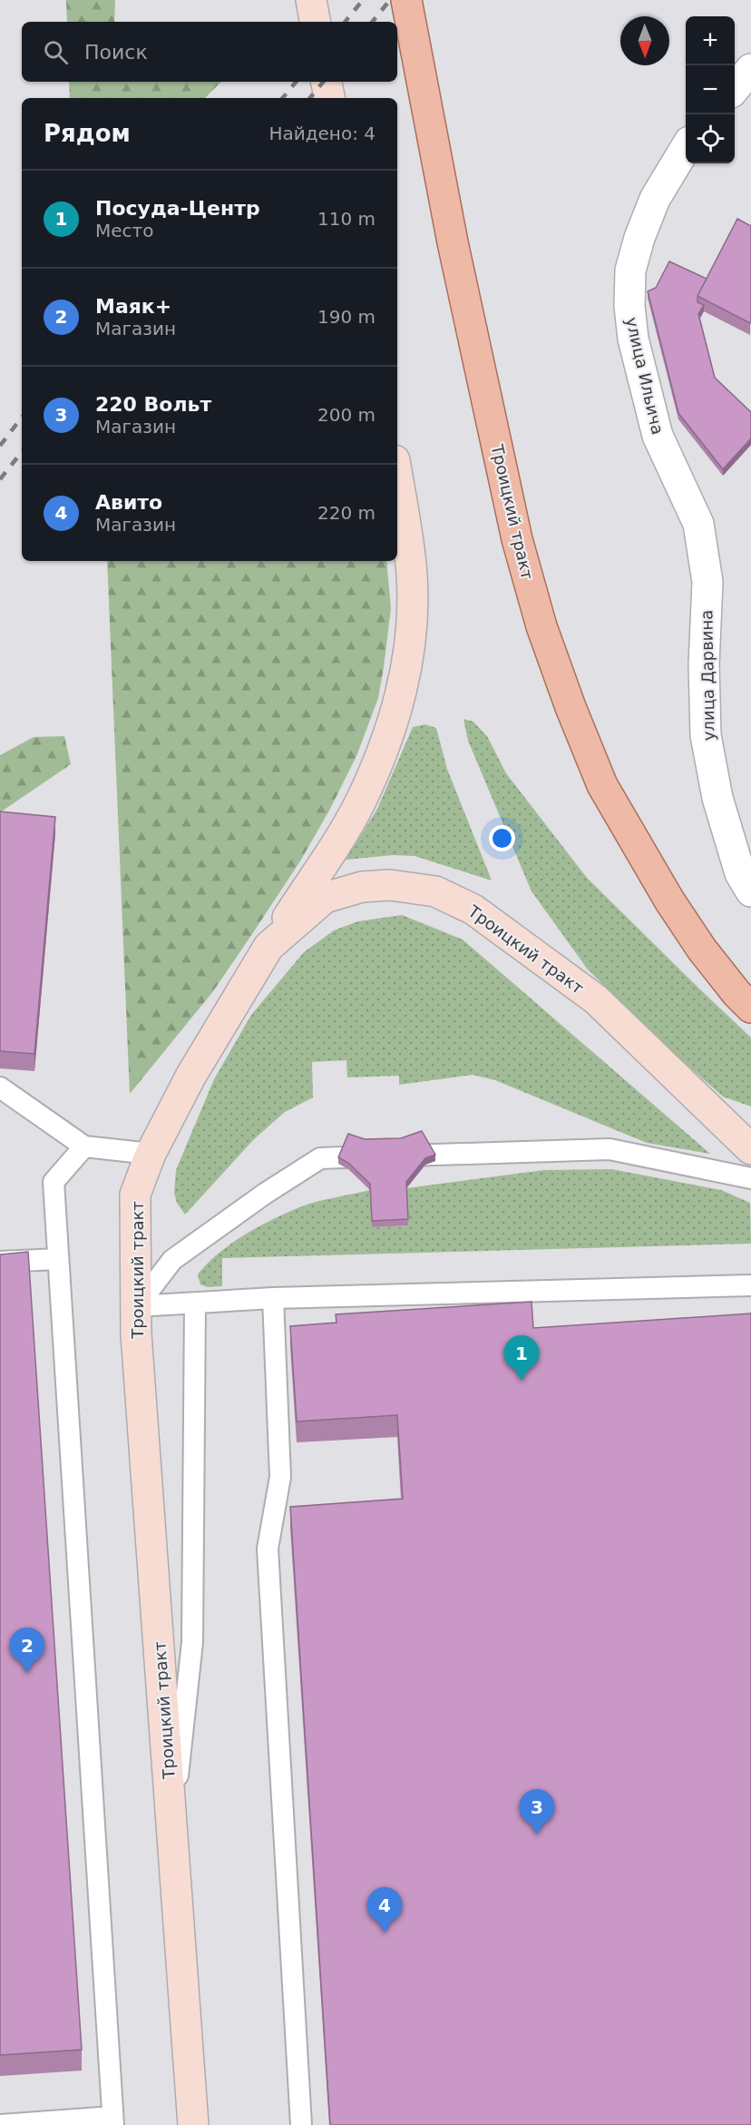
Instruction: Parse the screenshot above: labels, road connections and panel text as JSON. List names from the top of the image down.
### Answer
{
  "streets": {
    "main road": ["Троицкий тракт"],
    "street": ["улица Ильича", "улица Дарвина"]
  },
  "crossings": [
    ["улица Ильича", "улица Дарвина"]
  ],
  "north": "bottom",
  "page": {
    "map_buttons": ["+", "−"],
    "search": "Поиск",
    "heading": ["Рядом", "Найдено: 4"],
    "list": [
      {
        "mark": "1",
        "name": "Посуда-Центр",
        "note": "Место",
        "value": "110 m"
      },
      {
        "mark": "2",
        "name": "Маяк+",
        "note": "Магазин",
        "value": "190 m"
      },
      {
        "mark": "3",
        "name": "220 Вольт",
        "note": "Магазин",
        "value": "200 m"
      },
      {
        "mark": "4",
        "name": "Авито",
        "note": "Магазин",
        "value": "220 m"
      }
    ],
    "pins": [
      "1",
      "2",
      "3",
      "4"
    ]
  }
}
